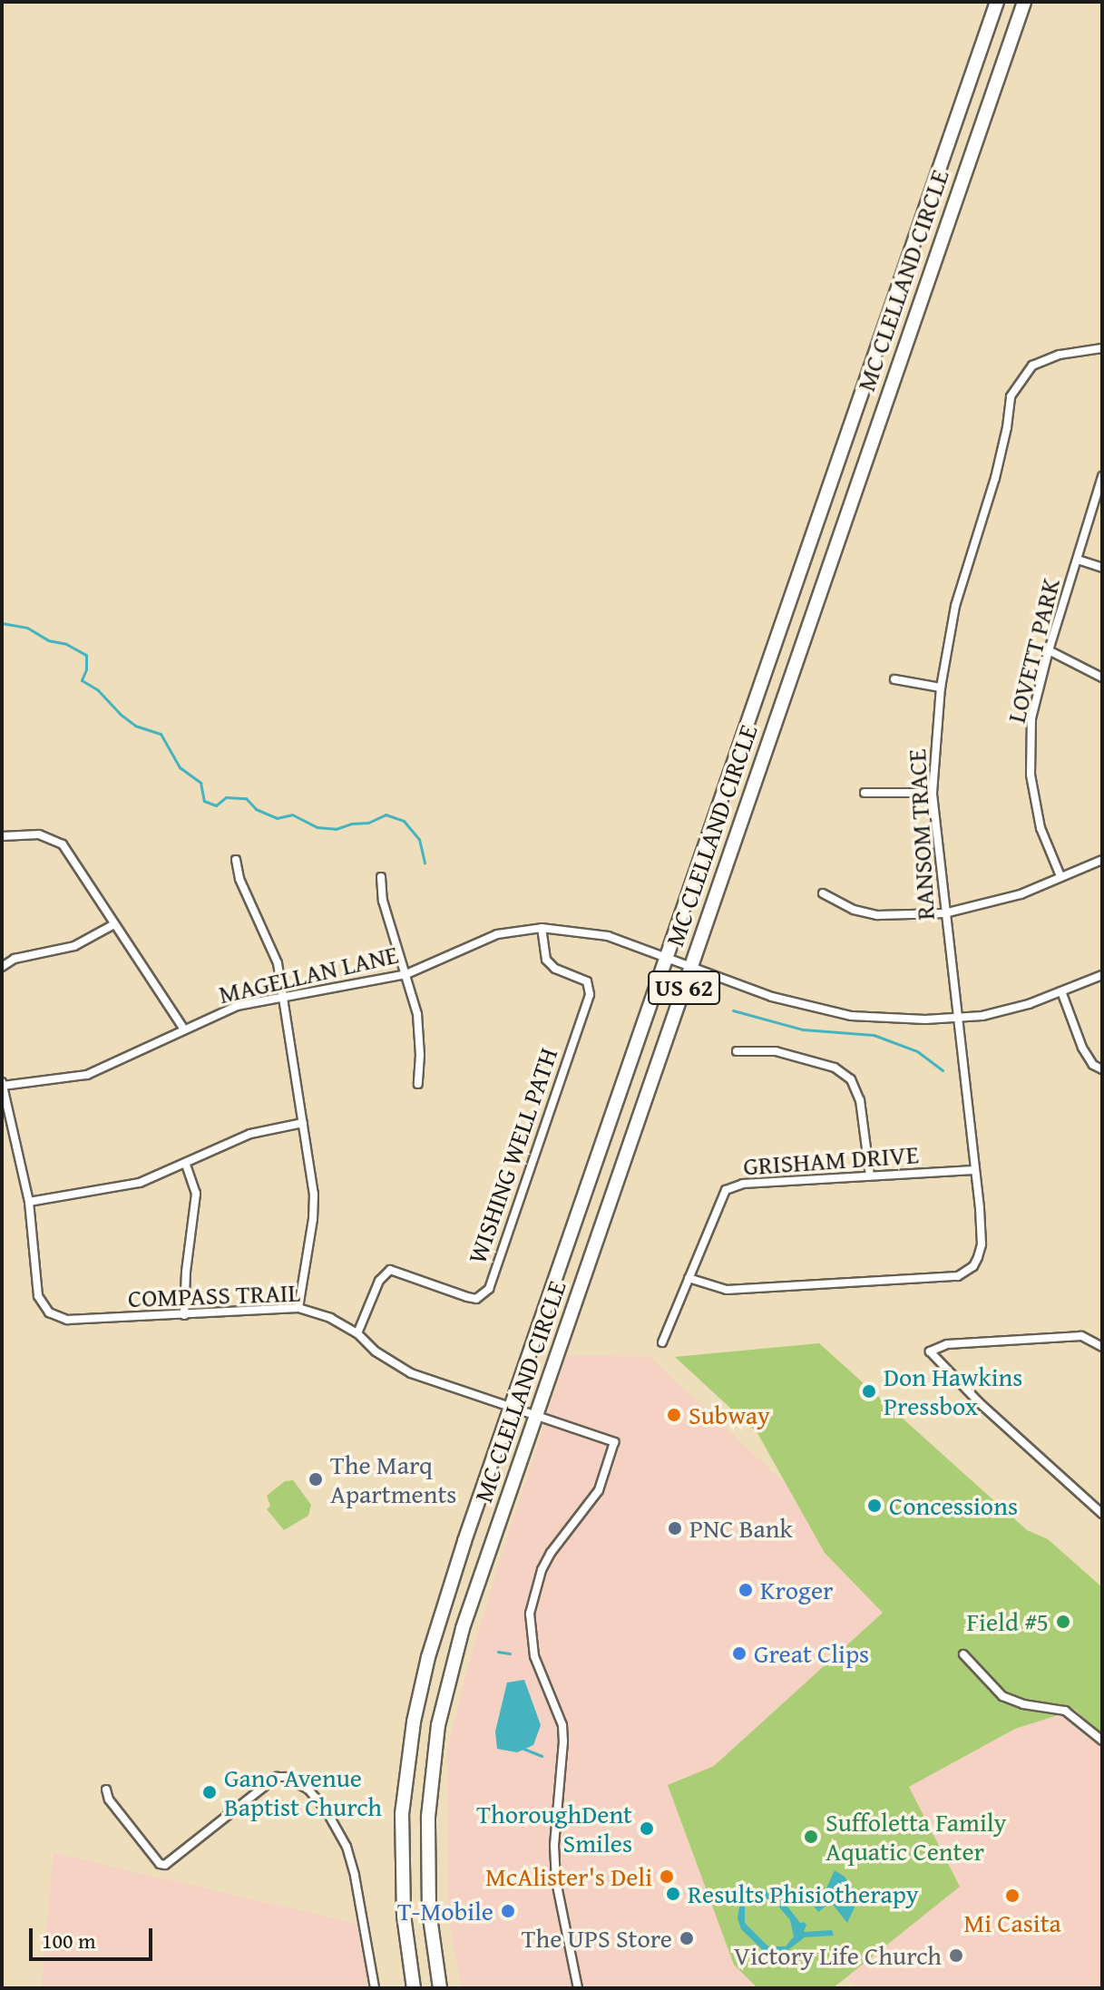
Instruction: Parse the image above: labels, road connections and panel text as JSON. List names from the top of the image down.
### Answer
{
  "streets": {
    "highway": ["MC CLELLAND CIRCLE", "US 62"],
    "street": [
      "LOVETT PARK",
      "RANSOM TRACE",
      "MAGELLAN LANE",
      "WISHING WELL PATH",
      "GRISHAM DRIVE",
      "COMPASS TRAIL"
    ]
  },
  "crossings": [
    ["MC CLELLAND CIRCLE", "MAGELLAN LANE"],
    ["MC CLELLAND CIRCLE", "COMPASS TRAIL"],
    ["RANSOM TRACE", "MAGELLAN LANE"],
    ["RANSOM TRACE", "GRISHAM DRIVE"],
    ["MAGELLAN LANE", "WISHING WELL PATH"],
    ["WISHING WELL PATH", "COMPASS TRAIL"]
  ],
  "places": [
    "Don Hawkins Pressbox",
    "Subway",
    "The Marq Apartments",
    "Concessions",
    "PNC Bank",
    "Kroger",
    "Field #5",
    "Great Clips",
    "Gano Avenue Baptist Church",
    "ThoroughDent Smiles",
    "Suffoletta Family Aquatic Center",
    "McAlister's Deli",
    "Results Phisiotherapy",
    "Mi Casita",
    "T-Mobile",
    "The UPS Store",
    "Victory Life Church"
  ],
  "scale_bar": "100 m"
}
